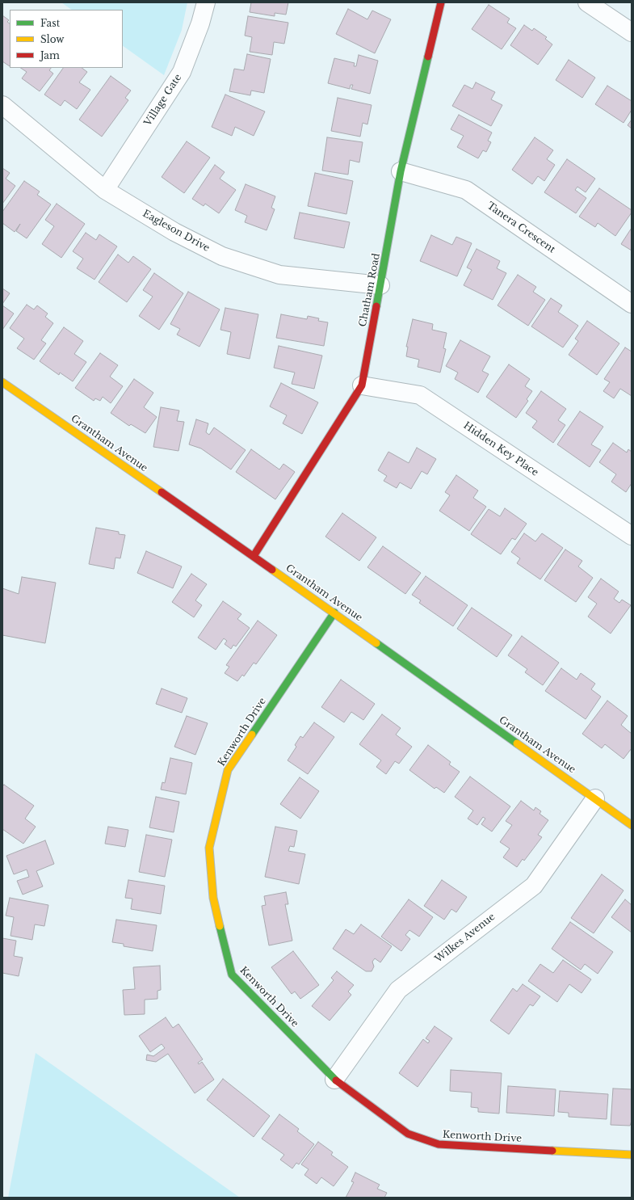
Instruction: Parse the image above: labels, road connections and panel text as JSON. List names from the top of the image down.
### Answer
{
  "streets": {
    "street": [
      "Village Gate",
      "Tanera Crescent",
      "Eagleson Drive",
      "Chatham Road",
      "Grantham Avenue",
      "Hidden Key Place",
      "Kenworth Drive",
      "Wilkes Avenue"
    ]
  },
  "crossings": [
    ["Village Gate", "Eagleson Drive"],
    ["Tanera Crescent", "Chatham Road"],
    ["Eagleson Drive", "Chatham Road"],
    ["Chatham Road", "Grantham Avenue"],
    ["Chatham Road", "Hidden Key Place"],
    ["Grantham Avenue", "Kenworth Drive"],
    ["Grantham Avenue", "Wilkes Avenue"],
    ["Kenworth Drive", "Wilkes Avenue"]
  ],
  "legend": ["Fast", "Slow", "Jam"]
}
